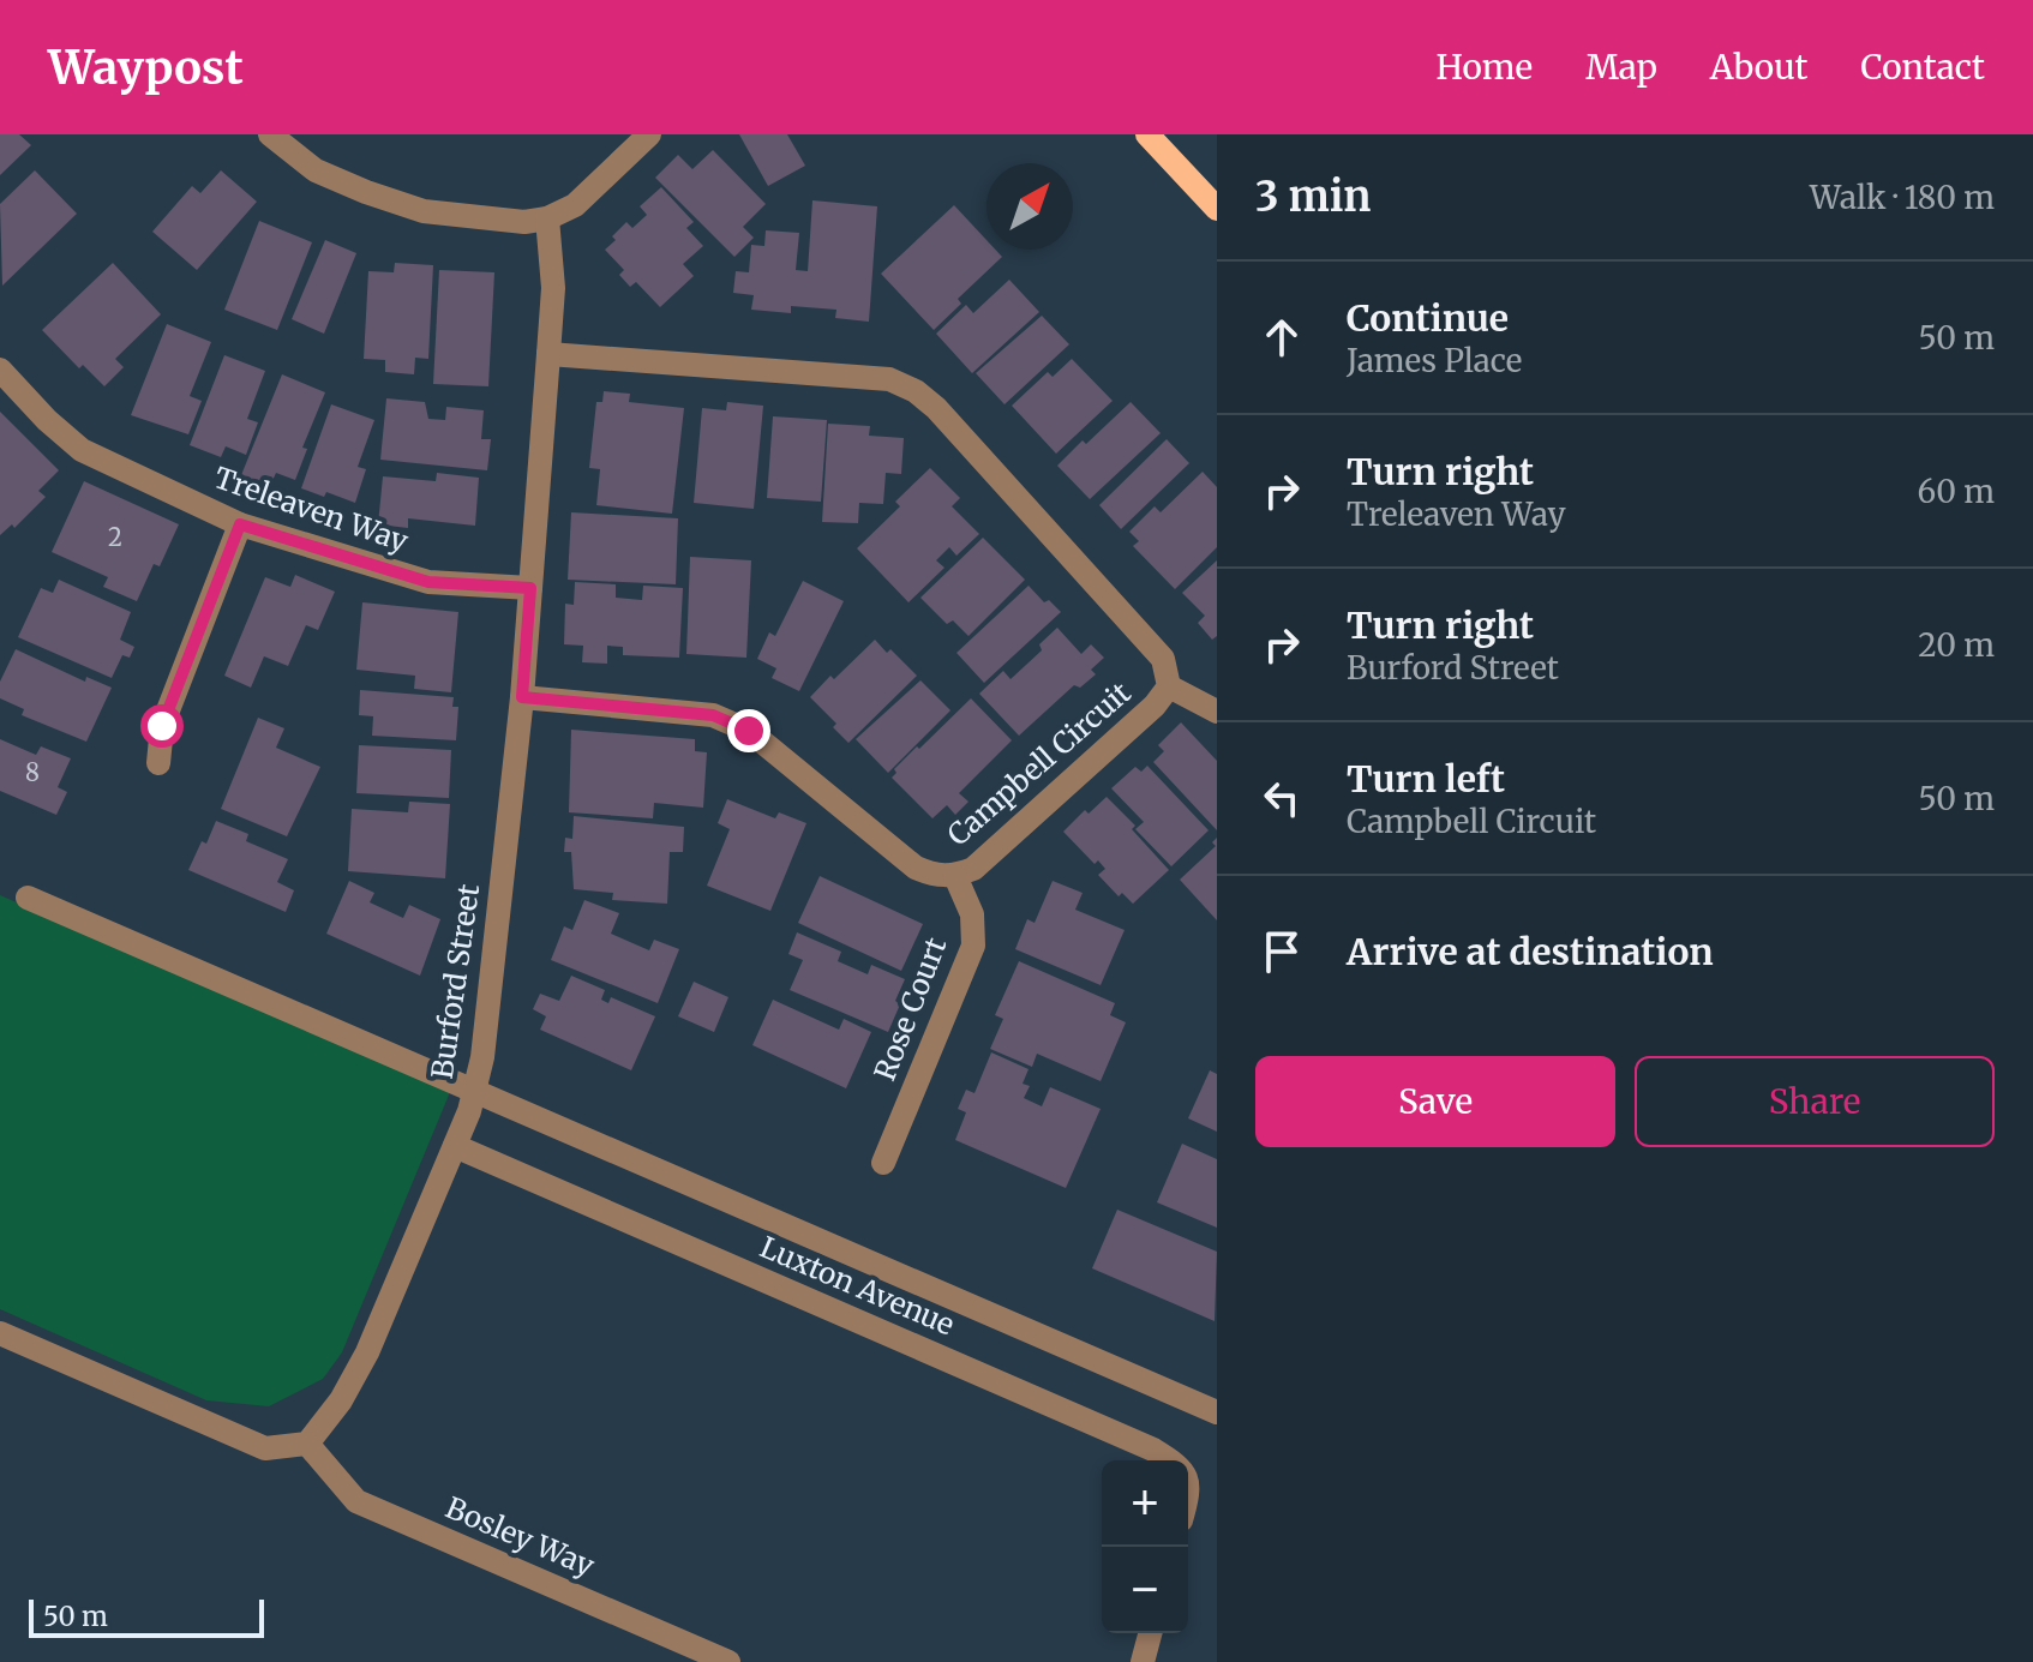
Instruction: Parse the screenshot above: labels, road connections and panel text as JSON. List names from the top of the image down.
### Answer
{
  "streets": {
    "street": [
      "Treleaven Way",
      "Campbell Circuit",
      "Burford Street",
      "Rose Court",
      "Luxton Avenue",
      "Bosley Way"
    ]
  },
  "crossings": [
    ["Treleaven Way", "Burford Street"],
    ["Campbell Circuit", "Burford Street"],
    ["Campbell Circuit", "Rose Court"],
    ["Burford Street", "Luxton Avenue"],
    ["Burford Street", "Bosley Way"]
  ],
  "house_numbers": ["2", "8"],
  "scale_bar": "50 m",
  "north": "top right",
  "page": {
    "header": "Waypost",
    "nav": [
      "Home",
      "Map",
      "About",
      "Contact"
    ],
    "heading": ["3 min", "Walk · 180 m"],
    "list": [
      ["Continue", "James Place", "50 m"],
      ["Turn right", "Treleaven Way", "60 m"],
      ["Turn right", "Burford Street", "20 m"],
      ["Turn left", "Campbell Circuit", "50 m"],
      "Arrive at destination"
    ],
    "buttons": ["Save", "Share"],
    "map_buttons": ["+", "−"],
    "scale": "50 m"
  }
}
